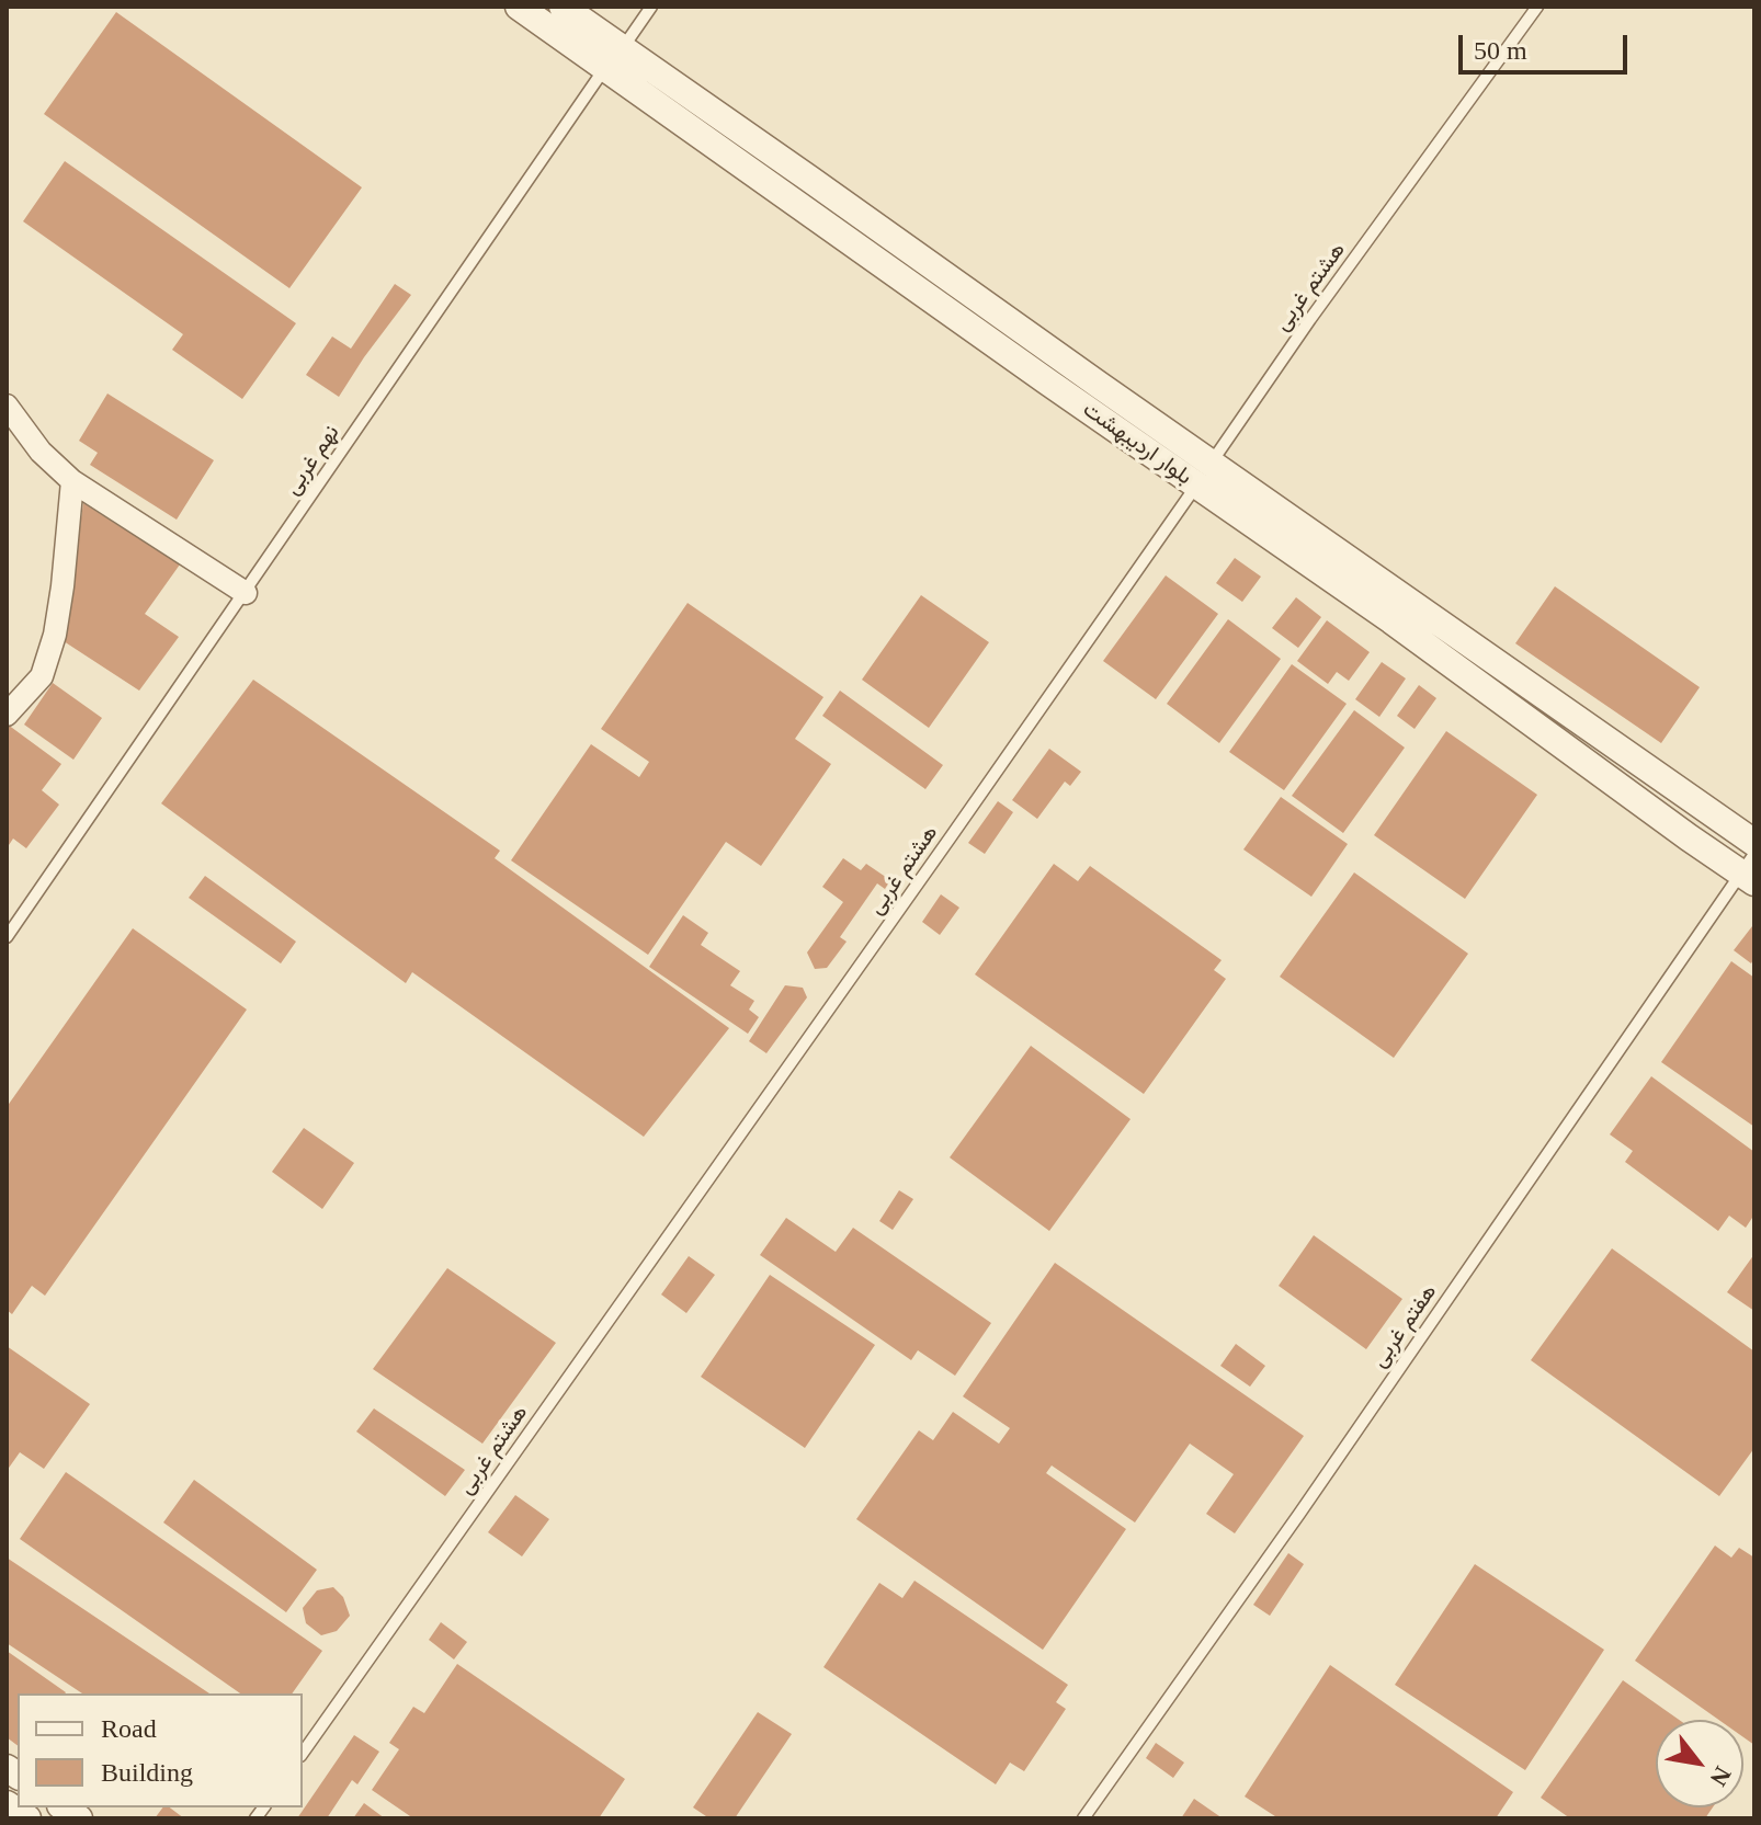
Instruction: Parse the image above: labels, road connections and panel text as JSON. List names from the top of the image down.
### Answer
{
  "streets": {
    "street": ["بلوار اردیبهشت"],
    "lane": ["هشتم غربی", "نهم غربی", "هفتم غربی"]
  },
  "crossings": [
    ["هشتم غربی", "بلوار اردیبهشت"],
    ["بلوار اردیبهشت", "نهم غربی"],
    ["بلوار اردیبهشت", "هفتم غربی"]
  ],
  "legend": ["Road", "Building"],
  "scale_bar": "50 m",
  "north": "bottom right"
}
